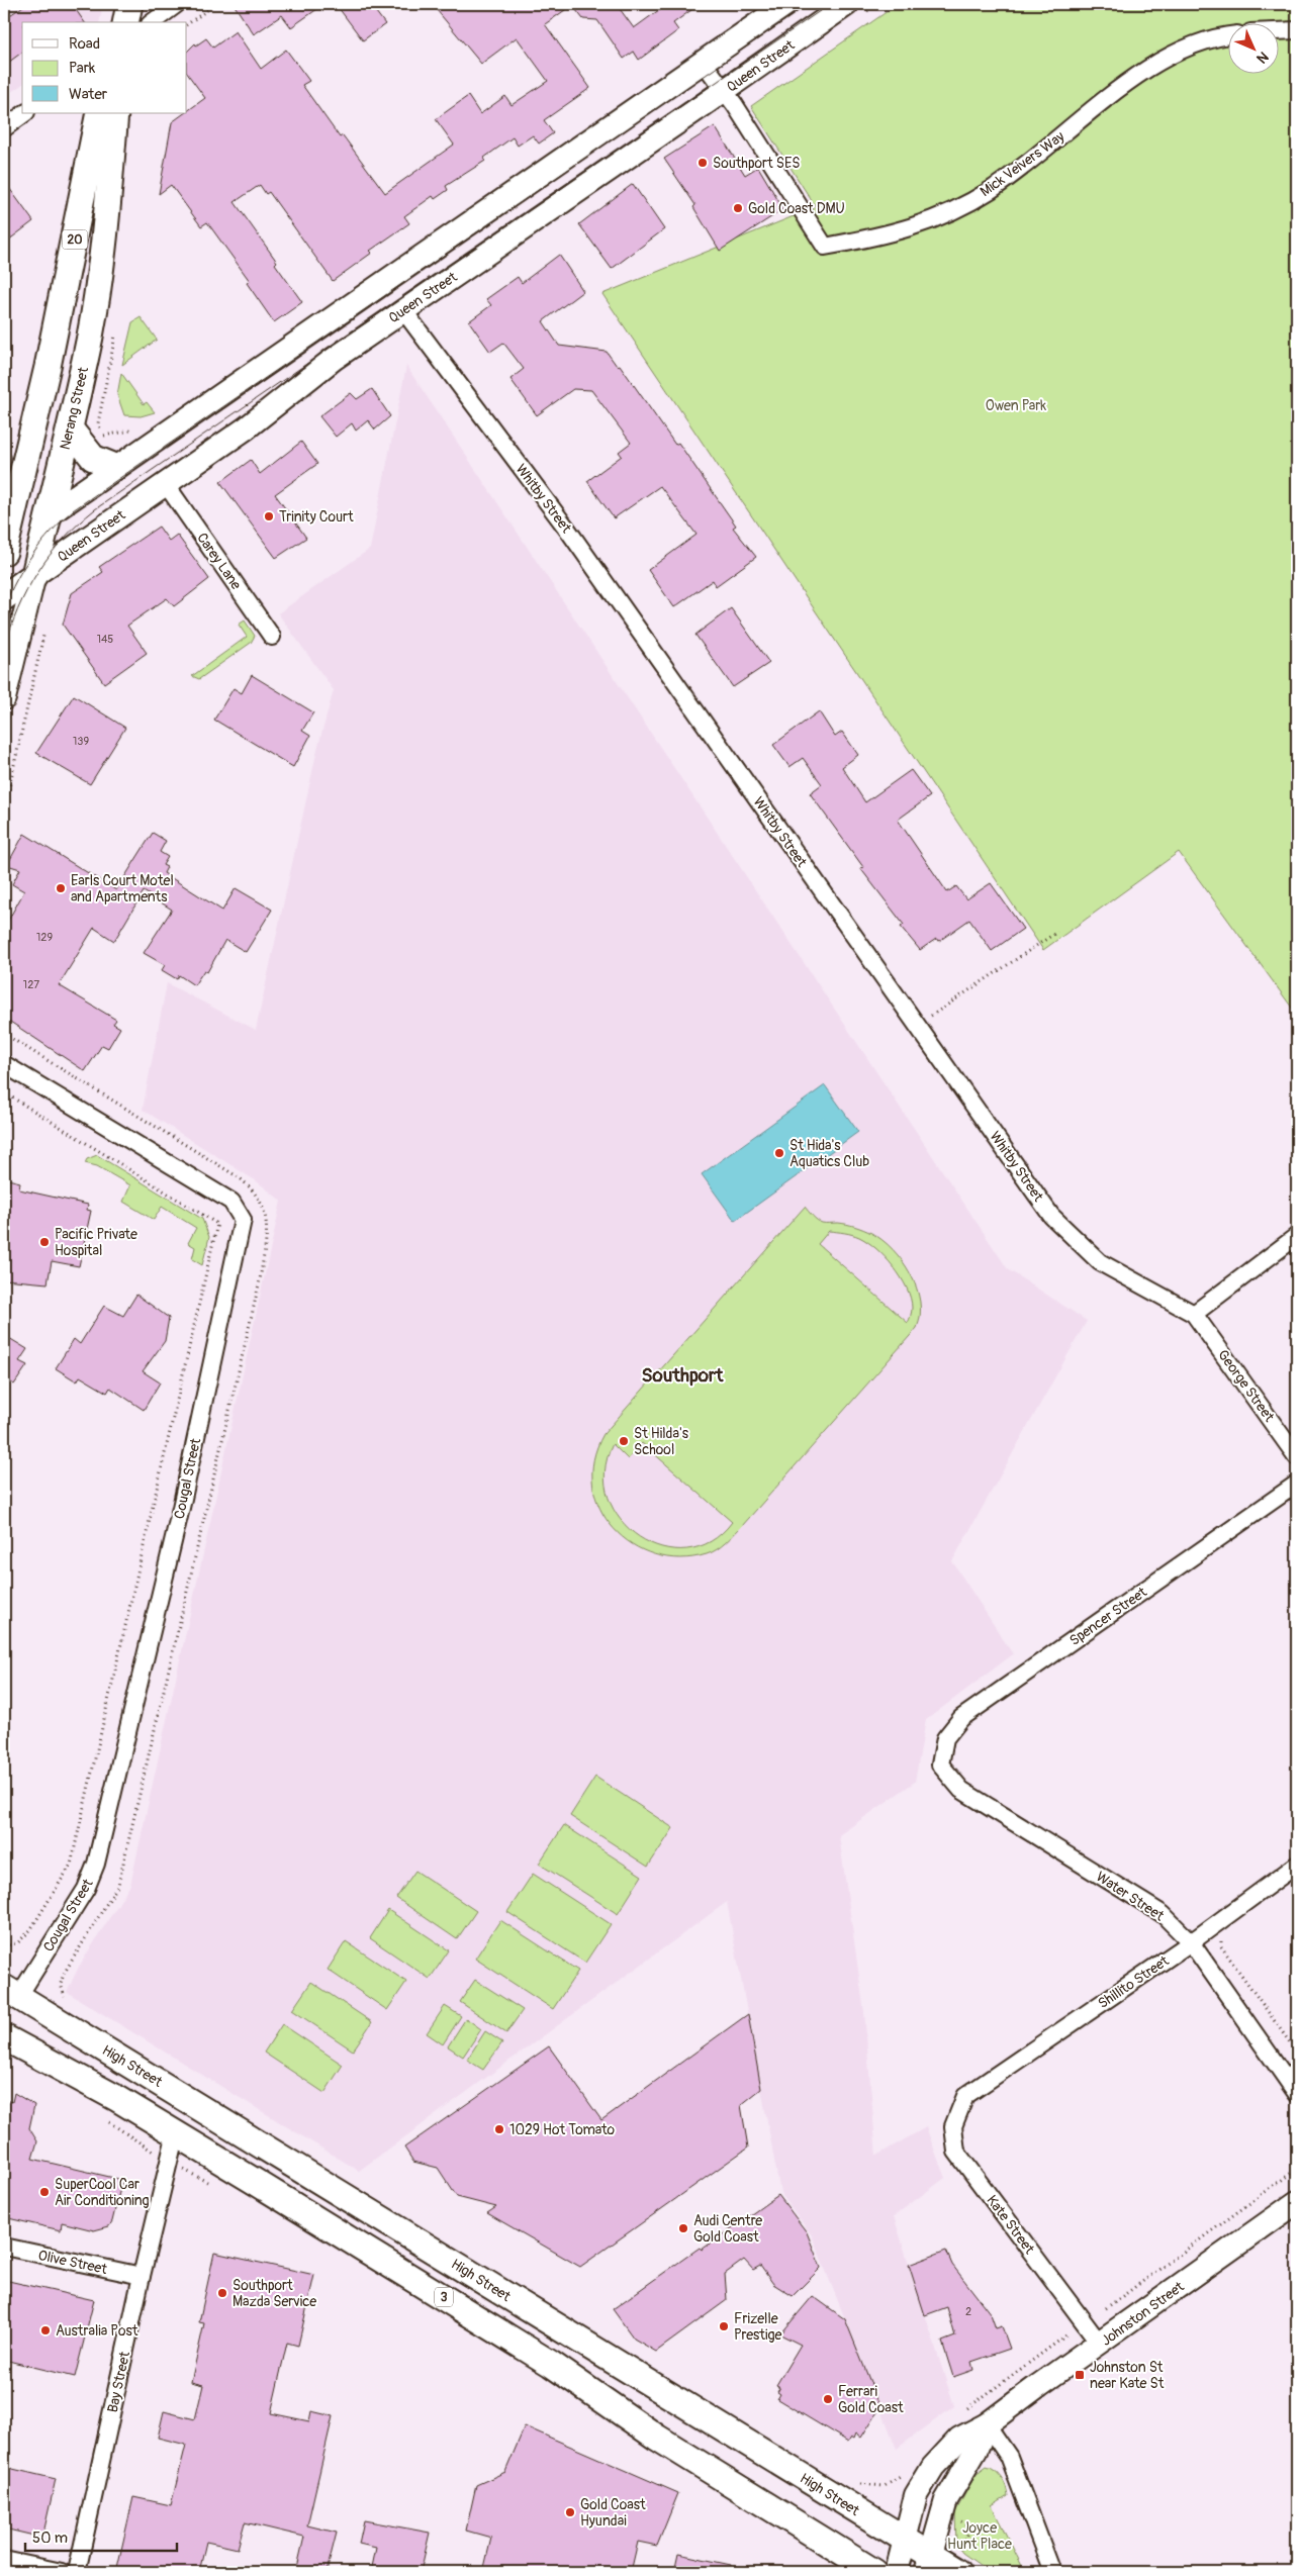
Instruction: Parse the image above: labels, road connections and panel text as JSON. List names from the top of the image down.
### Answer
{
  "streets": {
    "main road": [
      "Queen Street",
      "20",
      "Nerang Street",
      "High Street",
      "3"
    ],
    "street": [
      "Mick Veivers Way",
      "Whitby Street",
      "Carey Lane",
      "George Street",
      "Cougal Street",
      "Spencer Street",
      "Water Street",
      "Shillito Street",
      "Kate Street",
      "Olive Street",
      "Johnston Street",
      "Bay Street"
    ]
  },
  "crossings": [
    ["Queen Street", "Mick Veivers Way"],
    ["Queen Street", "Nerang Street"],
    ["Queen Street", "Whitby Street"],
    ["Queen Street", "Carey Lane"],
    ["20", "Nerang Street"],
    ["Whitby Street", "George Street"],
    ["Cougal Street", "High Street"],
    ["Spencer Street", "Water Street"],
    ["Water Street", "Shillito Street"],
    ["Shillito Street", "Kate Street"],
    ["High Street", "Johnston Street"],
    ["Kate Street", "Johnston Street"],
    ["Olive Street", "Bay Street"],
    ["3", "Bay Street"]
  ],
  "districts": ["Southport"],
  "parks": ["Owen Park", "Joyce Hunt Place"],
  "places": {
    "other": [
      "Southport SES",
      "Gold Coast DMU",
      "Trinity Court",
      "Earls Court Motel and Apartments",
      "St Hida's Aquatics Club",
      "Pacific Private Hospital",
      "St Hilda's School",
      "1029 Hot Tomato",
      "SuperCool Car Air Conditioning",
      "Audi Centre Gold Coast",
      "Southport Mazda Service",
      "Frizelle Prestige",
      "Australia Post",
      "Ferrari Gold Coast",
      "Gold Coast Hyundai"
    ],
    "transit": ["Johnston St near Kate St"]
  },
  "house_numbers": [
    "145",
    "139",
    "129",
    "127",
    "2"
  ],
  "legend": ["Road", "Park", "Water"],
  "scale_bar": "50 m",
  "north": "bottom right"
}
